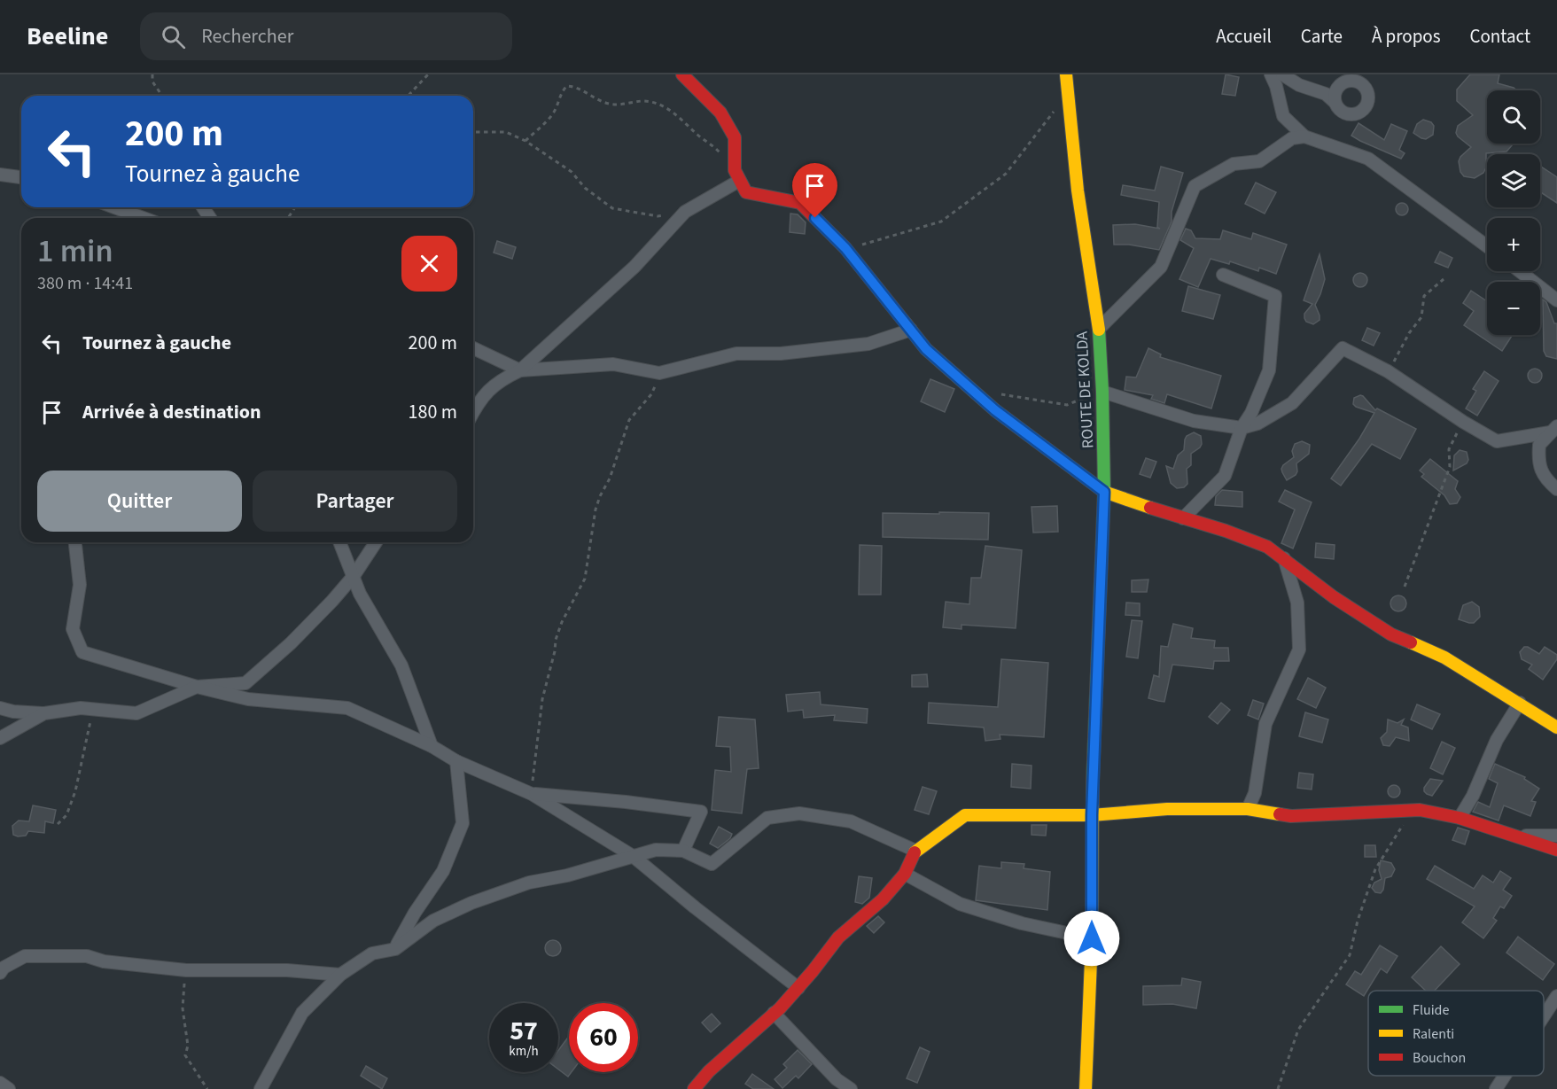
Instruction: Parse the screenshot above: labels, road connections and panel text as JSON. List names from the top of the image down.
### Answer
{
  "streets": {
    "street": ["ROUTE DE KOLDA"]
  },
  "legend": ["Fluide", "Ralenti", "Bouchon"],
  "page": {
    "header": "Beeline",
    "search": "Rechercher",
    "nav": [
      "Accueil",
      "Carte",
      "À propos",
      "Contact"
    ],
    "map_buttons": ["+", "−"],
    "turn": ["200 m", "Tournez à gauche"],
    "heading": ["1 min", "380 m · 14:41"],
    "list": [
      {
        "name": "Tournez à gauche",
        "value": "200 m"
      },
      {
        "name": "Arrivée à destination",
        "value": "180 m"
      }
    ],
    "buttons": ["Quitter", "Partager"],
    "speed": "57 km/h",
    "limit": "60"
  }
}
